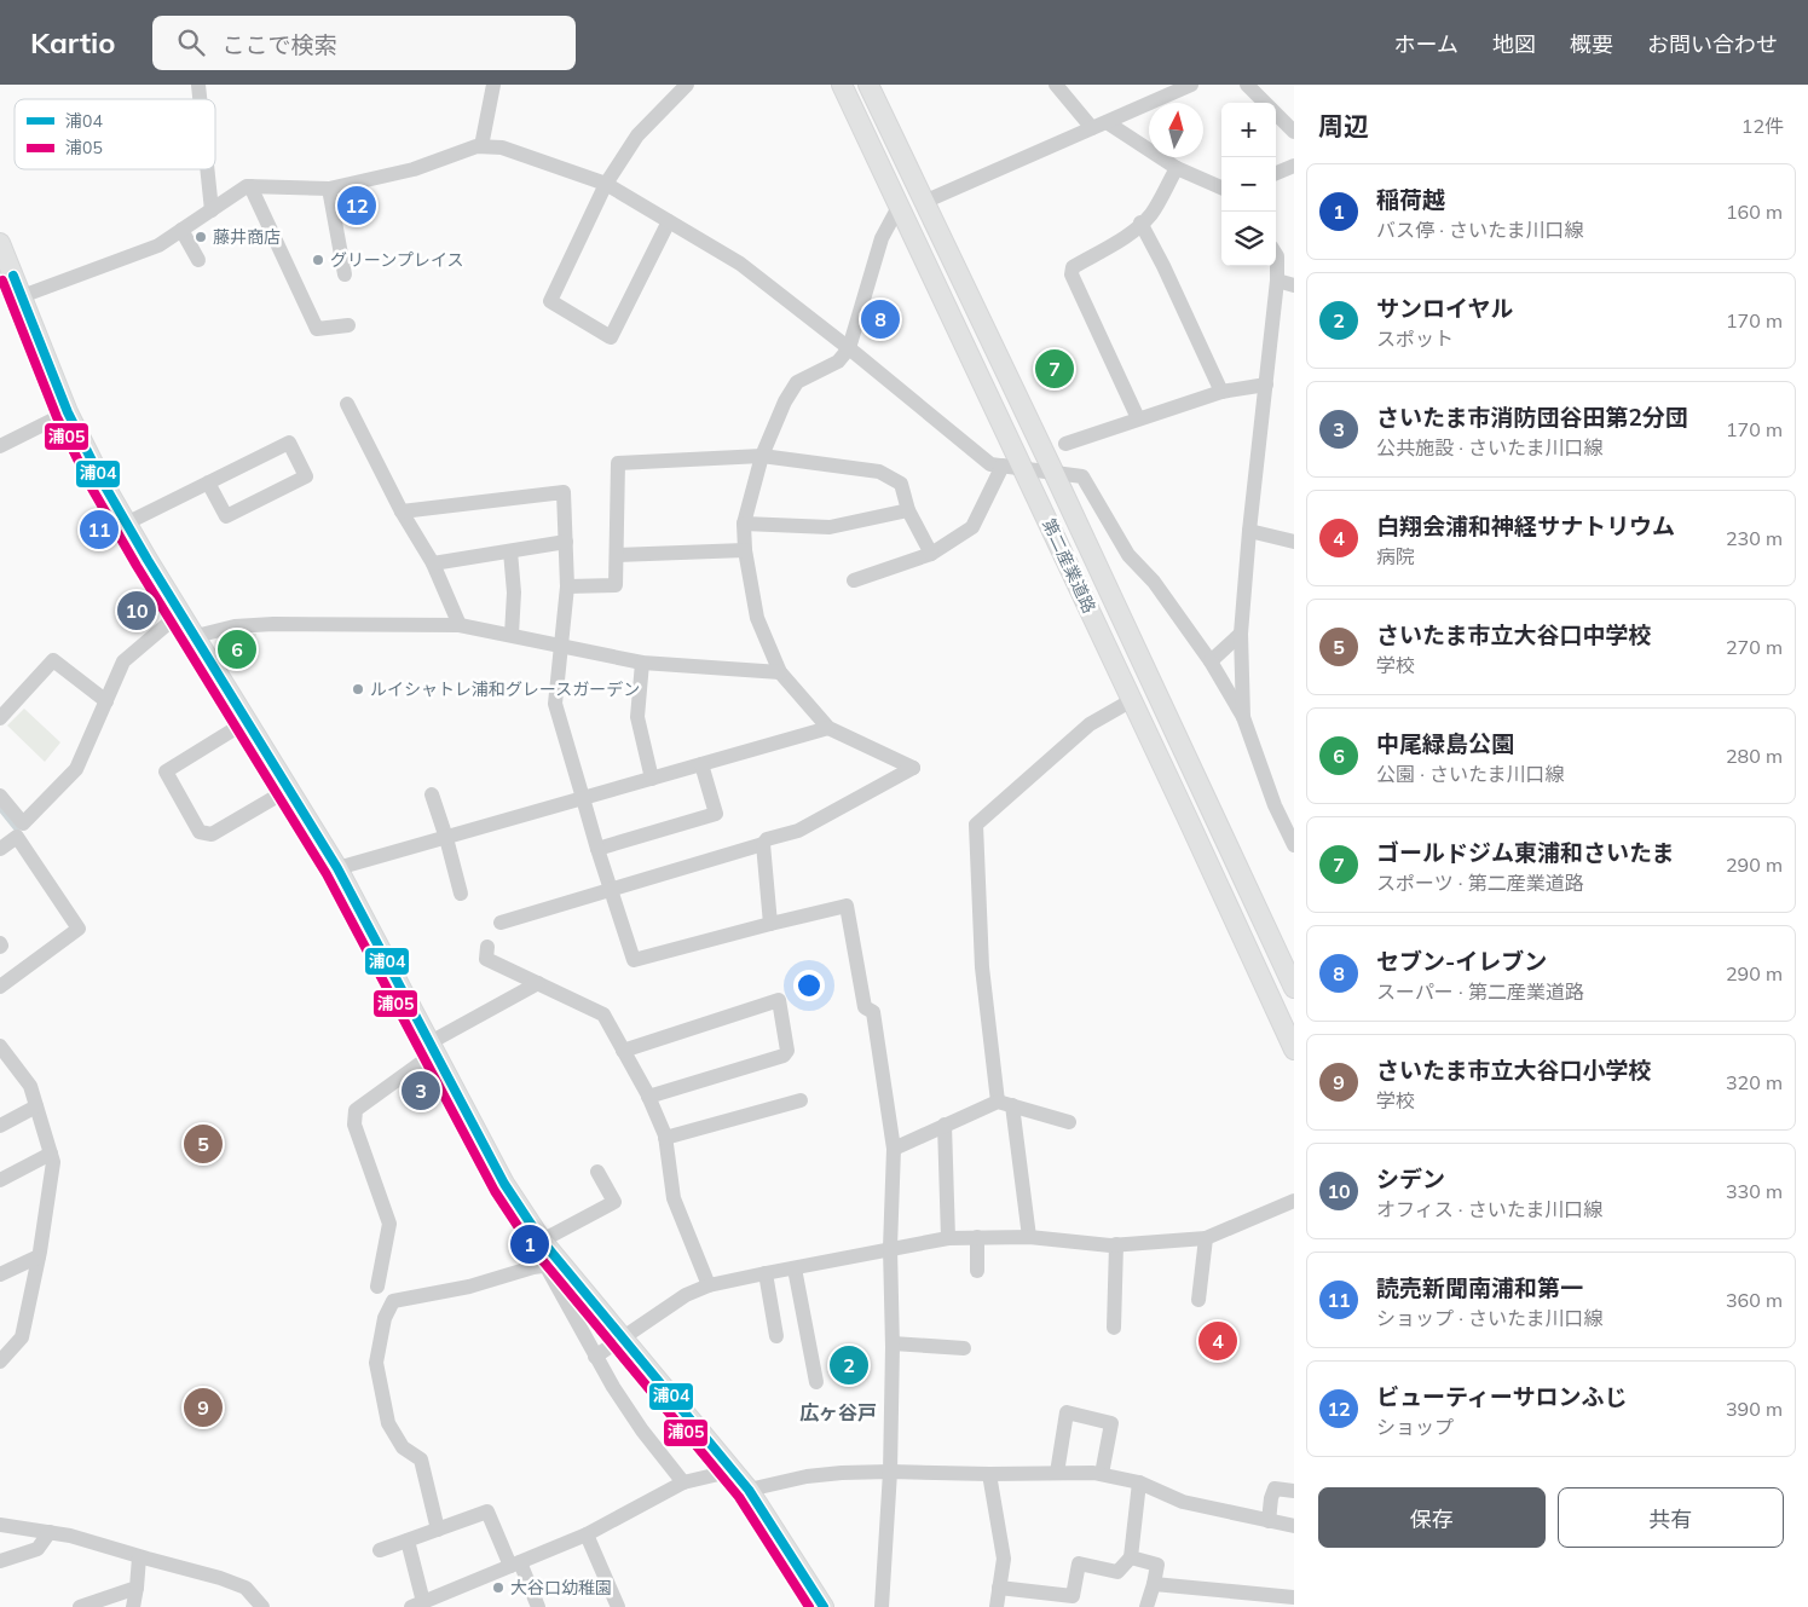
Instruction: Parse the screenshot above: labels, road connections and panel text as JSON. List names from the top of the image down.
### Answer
{
  "streets": {
    "main road": ["第二産業道路"]
  },
  "districts": ["広ヶ谷戸"],
  "places": [
    "藤井商店",
    "グリーンプレイス",
    "ルイシャトレ浦和グレースガーデン",
    "大谷口幼稚園"
  ],
  "lines": ["transit line 浦04", "transit line 浦05"],
  "legend": ["浦04", "浦05"],
  "north": "top",
  "page": {
    "header": "Kartio",
    "search": "ここで検索",
    "nav": [
      "ホーム",
      "地図",
      "概要",
      "お問い合わせ"
    ],
    "heading": ["周辺", "12件"],
    "map_buttons": ["+", "−"],
    "list": [
      {
        "mark": "1",
        "name": "稲荷越",
        "note": "バス停 · さいたま川口線",
        "value": "160 m"
      },
      {
        "mark": "2",
        "name": "サンロイヤル",
        "note": "スポット",
        "value": "170 m"
      },
      {
        "mark": "3",
        "name": "さいたま市消防団谷田第2分団",
        "note": "公共施設 · さいたま川口線",
        "value": "170 m"
      },
      {
        "mark": "4",
        "name": "白翔会浦和神経サナトリウム",
        "note": "病院",
        "value": "230 m"
      },
      {
        "mark": "5",
        "name": "さいたま市立大谷口中学校",
        "note": "学校",
        "value": "270 m"
      },
      {
        "mark": "6",
        "name": "中尾緑島公園",
        "note": "公園 · さいたま川口線",
        "value": "280 m"
      },
      {
        "mark": "7",
        "name": "ゴールドジム東浦和さいたま",
        "note": "スポーツ · 第二産業道路",
        "value": "290 m"
      },
      {
        "mark": "8",
        "name": "セブン-イレブン",
        "note": "スーパー · 第二産業道路",
        "value": "290 m"
      },
      {
        "mark": "9",
        "name": "さいたま市立大谷口小学校",
        "note": "学校",
        "value": "320 m"
      },
      {
        "mark": "10",
        "name": "シデン",
        "note": "オフィス · さいたま川口線",
        "value": "330 m"
      },
      {
        "mark": "11",
        "name": "読売新聞南浦和第一",
        "note": "ショップ · さいたま川口線",
        "value": "360 m"
      },
      {
        "mark": "12",
        "name": "ビューティーサロンふじ",
        "note": "ショップ",
        "value": "390 m"
      }
    ],
    "pins": [
      "12",
      "8",
      "7",
      "11",
      "10",
      "6",
      "3",
      "5",
      "1",
      "4",
      "2",
      "9"
    ],
    "buttons": ["保存", "共有"]
  }
}
